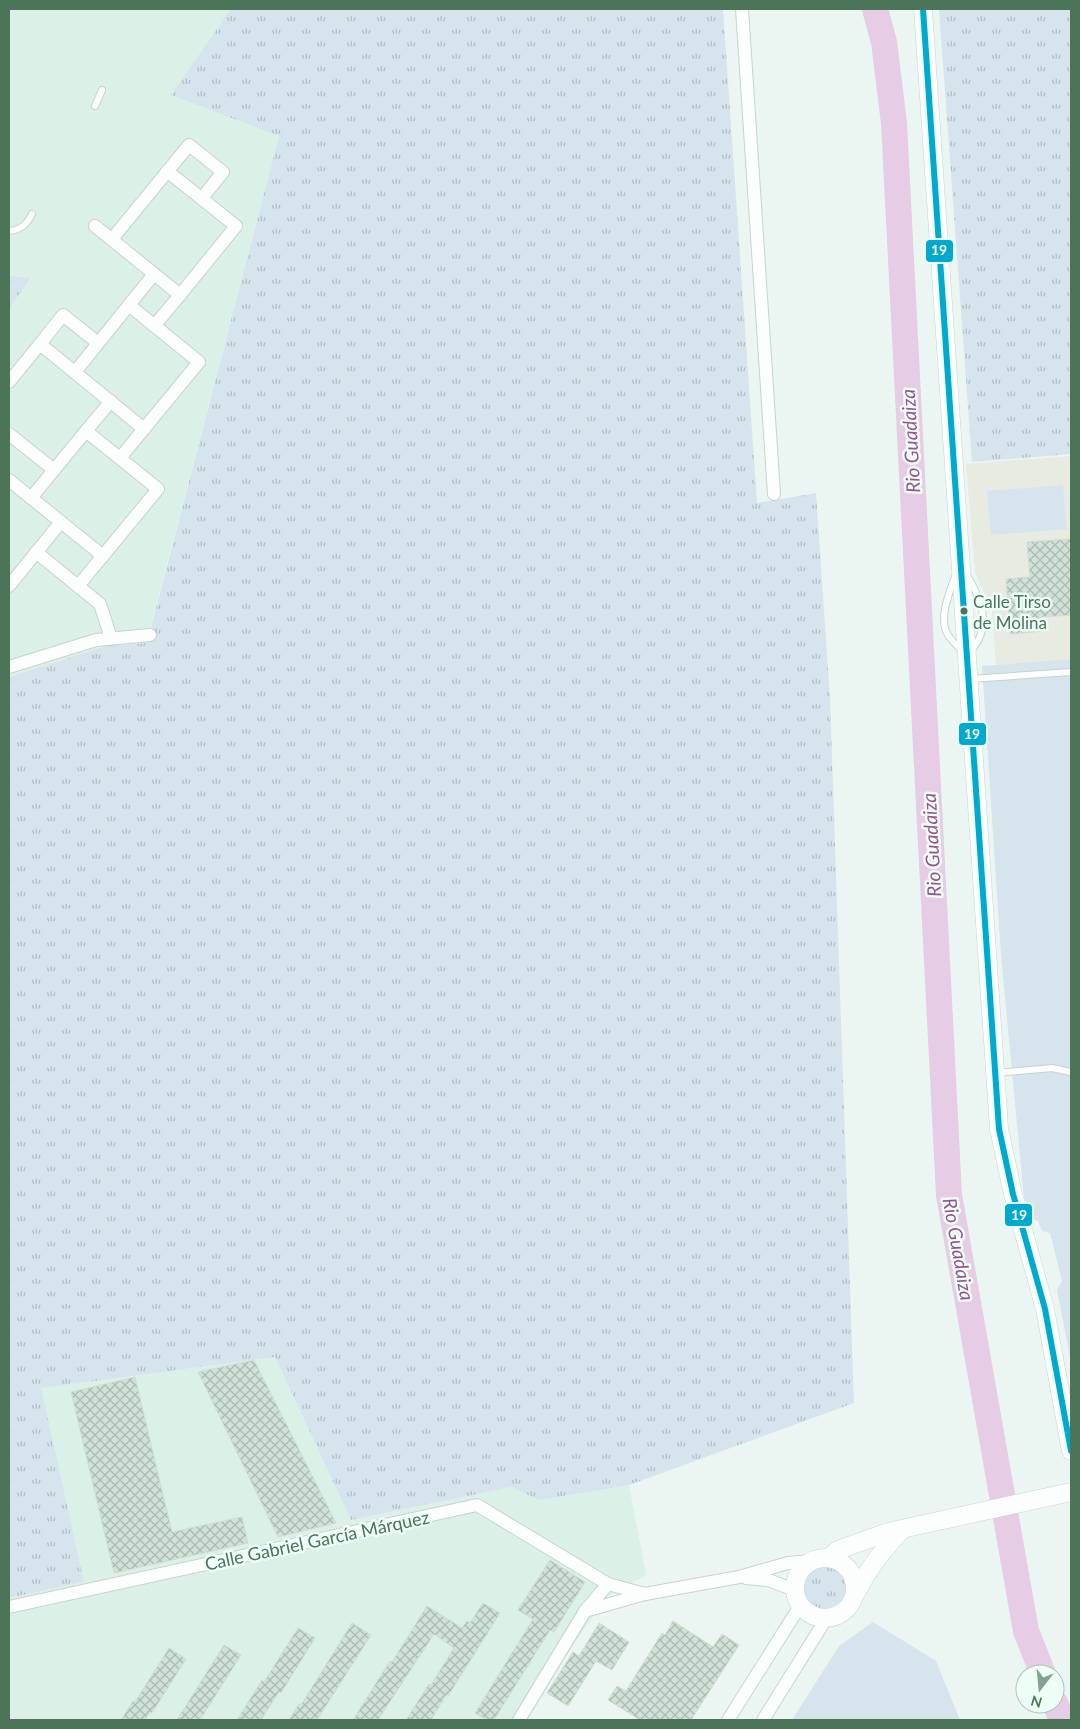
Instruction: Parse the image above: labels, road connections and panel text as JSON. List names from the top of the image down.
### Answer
{
  "streets": {
    "street": ["Calle Gabriel García Márquez"]
  },
  "water": ["Rio Guadaiza"],
  "places": ["Calle Tirso de Molina"],
  "lines": ["transit line 19"],
  "north": "bottom"
}
